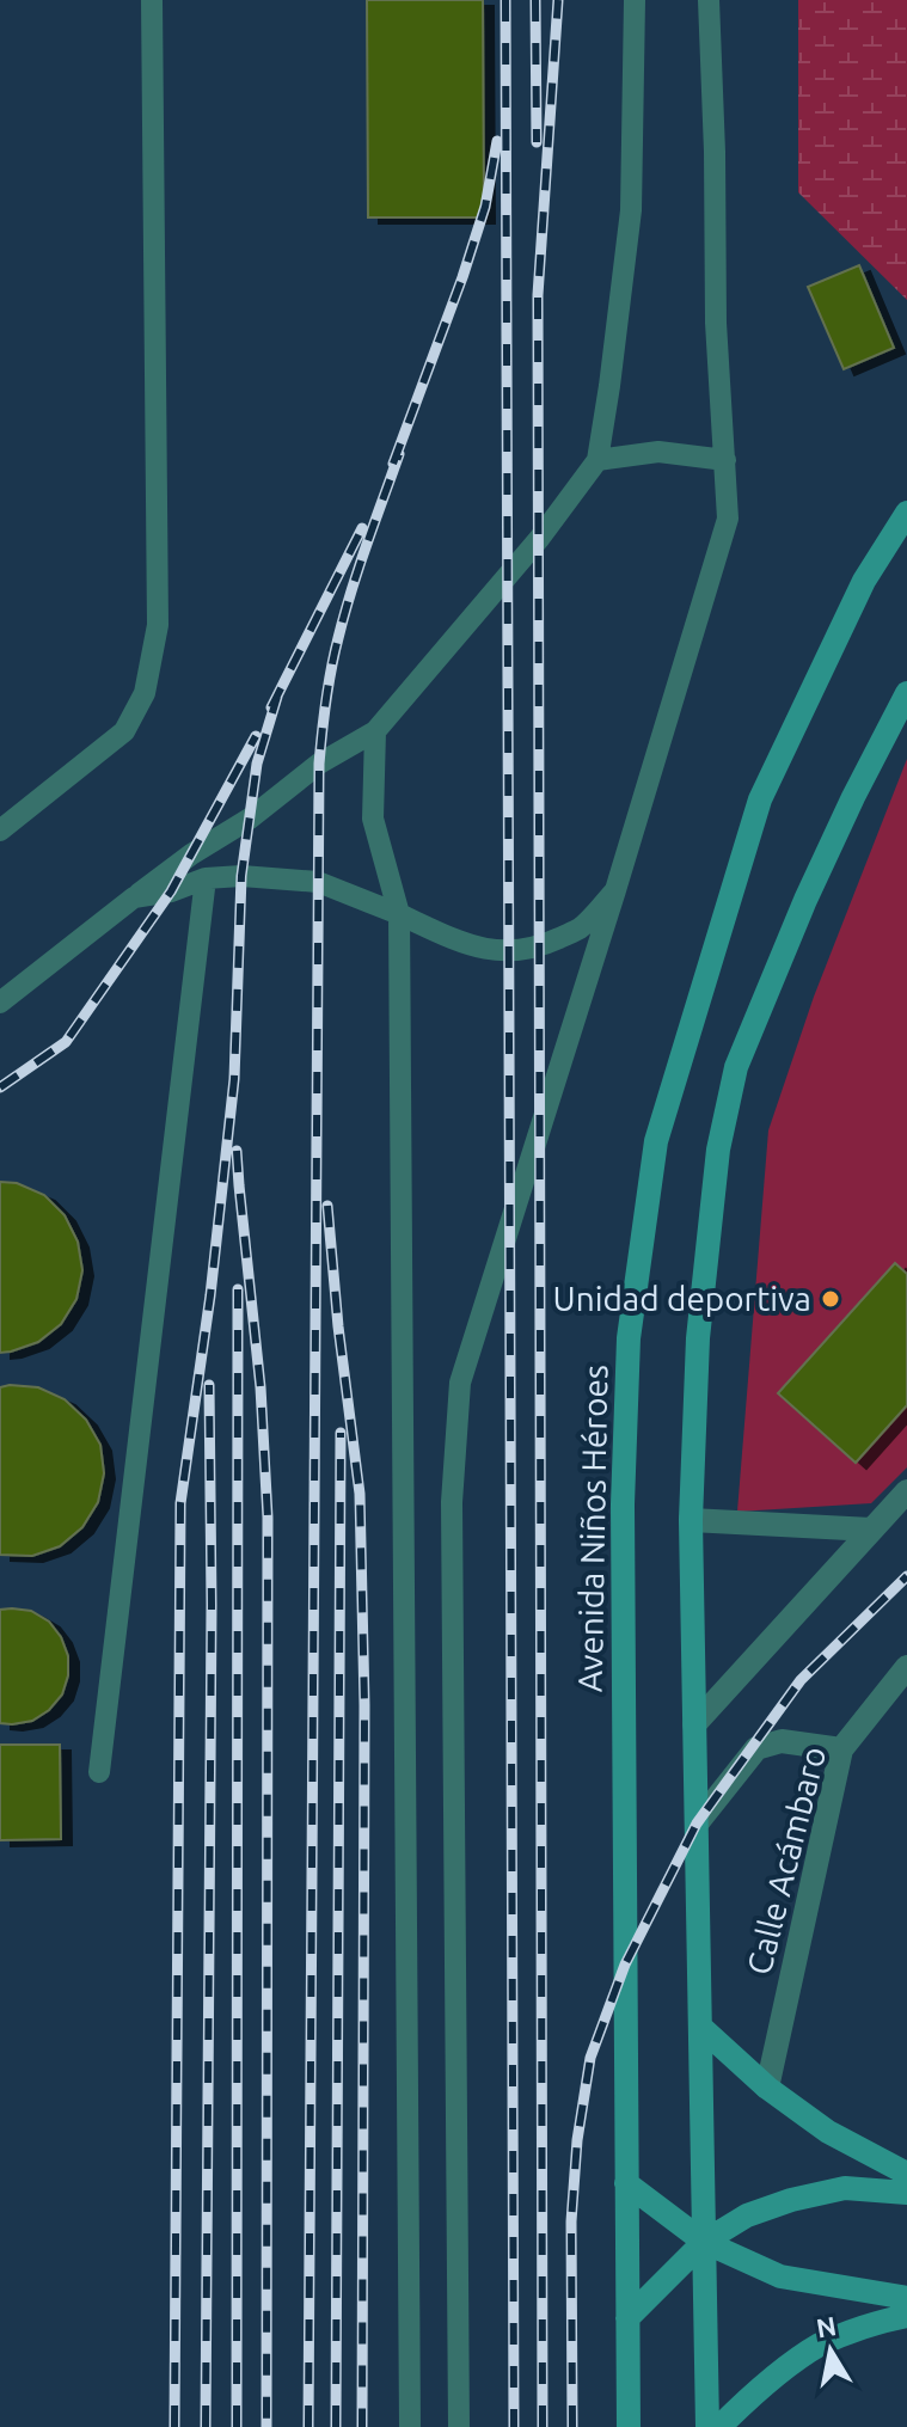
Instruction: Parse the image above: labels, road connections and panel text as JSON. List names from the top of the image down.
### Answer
{
  "streets": {
    "main road": ["Avenida Niños Héroes"],
    "street": ["Calle Acámbaro"]
  },
  "places": ["Unidad deportiva"],
  "north": "top"
}
